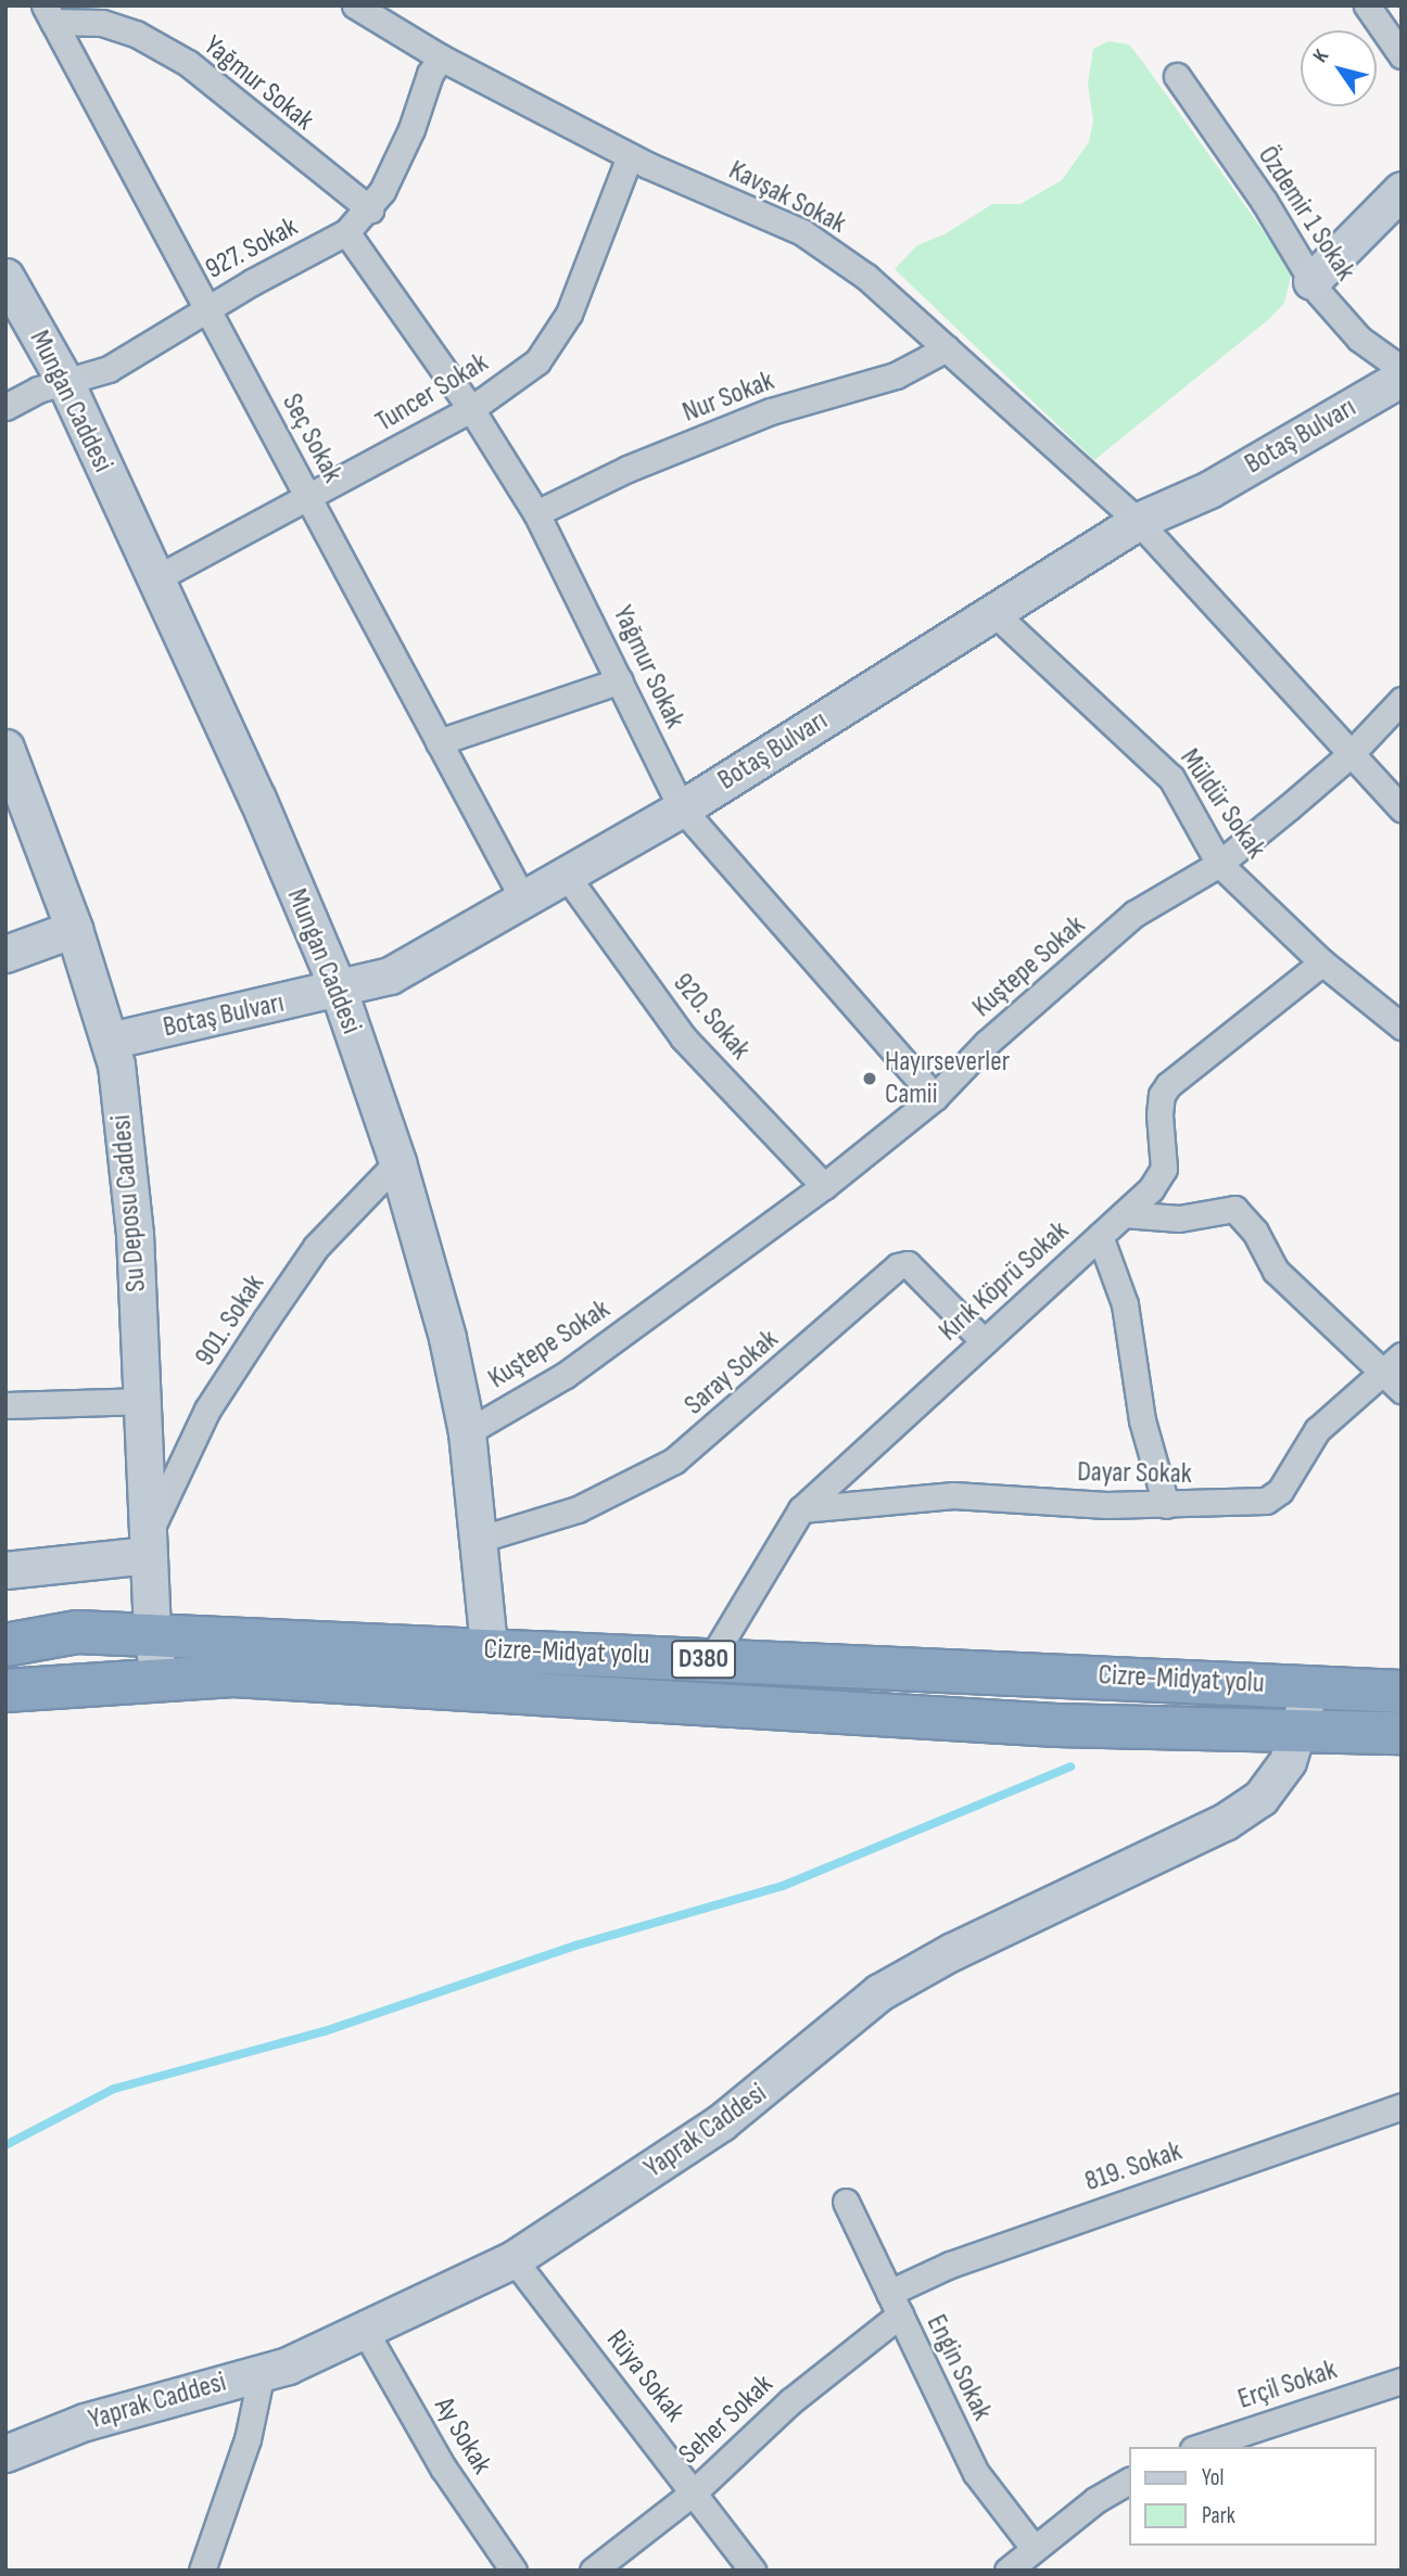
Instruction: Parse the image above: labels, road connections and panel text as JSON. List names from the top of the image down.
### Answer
{
  "streets": {
    "highway": ["Cizre-Midyat yolu", "D380"],
    "street": [
      "Yağmur Sokak",
      "Kavşak Sokak",
      "Özdemir 1 Sokak",
      "927. Sokak",
      "Tuncer Sokak",
      "Nur Sokak",
      "Mungan Caddesi",
      "Botaş Bulvarı",
      "Seç Sokak",
      "Müldür Sokak",
      "Kuştepe Sokak",
      "920. Sokak",
      "Su Deposu Caddesi",
      "Kırık Köprü Sokak",
      "901. Sokak",
      "Saray Sokak",
      "Dayar Sokak",
      "Yaprak Caddesi",
      "819. Sokak",
      "Engin Sokak",
      "Rüya Sokak",
      "Erçil Sokak",
      "Seher Sokak",
      "Ay Sokak"
    ]
  },
  "crossings": [
    ["Yağmur Sokak", "927. Sokak"],
    ["Yağmur Sokak", "Tuncer Sokak"],
    ["Yağmur Sokak", "Nur Sokak"],
    ["Yağmur Sokak", "Botaş Bulvarı"],
    ["Yağmur Sokak", "Seç Sokak"],
    ["Yağmur Sokak", "Kuştepe Sokak"],
    ["Kavşak Sokak", "927. Sokak"],
    ["Kavşak Sokak", "Tuncer Sokak"],
    ["Kavşak Sokak", "Nur Sokak"],
    ["Kavşak Sokak", "Botaş Bulvarı"],
    ["Kavşak Sokak", "Kuştepe Sokak"],
    ["927. Sokak", "Mungan Caddesi"],
    ["927. Sokak", "Seç Sokak"],
    ["Tuncer Sokak", "Mungan Caddesi"],
    ["Tuncer Sokak", "Seç Sokak"],
    ["Mungan Caddesi", "Botaş Bulvarı"],
    ["Mungan Caddesi", "Kuştepe Sokak"],
    ["Mungan Caddesi", "901. Sokak"],
    ["Mungan Caddesi", "Saray Sokak"],
    ["Mungan Caddesi", "Cizre-Midyat yolu"],
    ["Botaş Bulvarı", "Seç Sokak"],
    ["Botaş Bulvarı", "Müldür Sokak"],
    ["Botaş Bulvarı", "920. Sokak"],
    ["Botaş Bulvarı", "Su Deposu Caddesi"],
    ["Müldür Sokak", "Kuştepe Sokak"],
    ["Müldür Sokak", "Kırık Köprü Sokak"],
    ["Kuştepe Sokak", "920. Sokak"],
    ["Su Deposu Caddesi", "901. Sokak"],
    ["Su Deposu Caddesi", "Cizre-Midyat yolu"],
    ["Kırık Köprü Sokak", "Saray Sokak"],
    ["Kırık Köprü Sokak", "Dayar Sokak"],
    ["Kırık Köprü Sokak", "Cizre-Midyat yolu"],
    ["Cizre-Midyat yolu", "Yaprak Caddesi"],
    ["Yaprak Caddesi", "Rüya Sokak"],
    ["Yaprak Caddesi", "Ay Sokak"],
    ["819. Sokak", "Engin Sokak"],
    ["819. Sokak", "Seher Sokak"],
    ["Engin Sokak", "Seher Sokak"],
    ["Rüya Sokak", "Seher Sokak"]
  ],
  "places": ["Hayırseverler Camii"],
  "legend": ["Yol", "Park"],
  "north": "top left"
}
